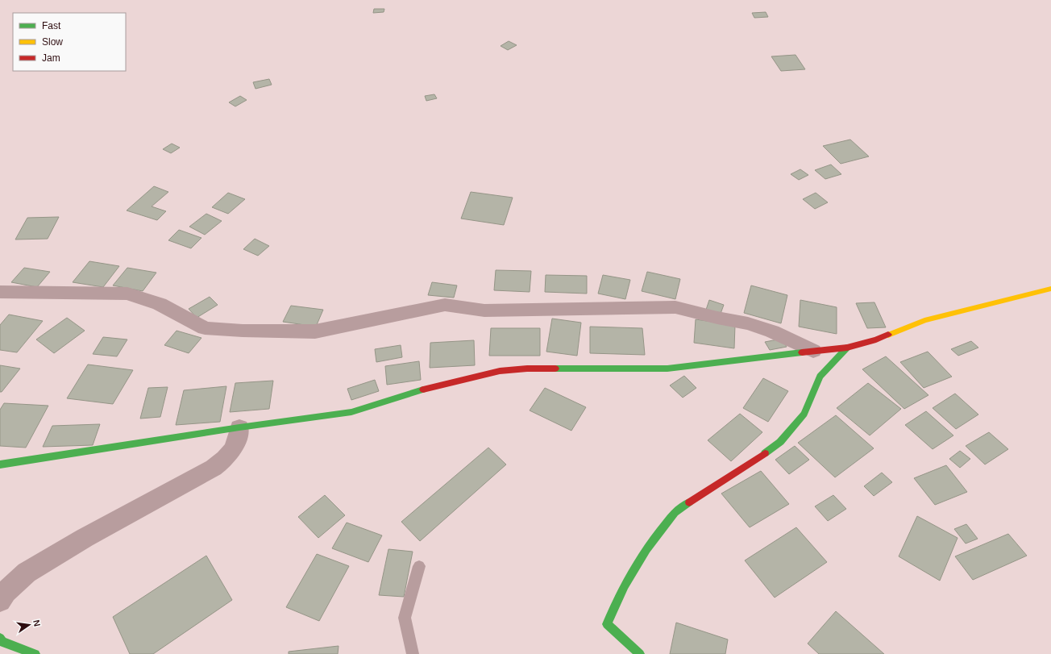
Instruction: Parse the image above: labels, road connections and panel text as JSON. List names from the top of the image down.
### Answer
{
  "legend": ["Fast", "Slow", "Jam"],
  "north": "right"
}
